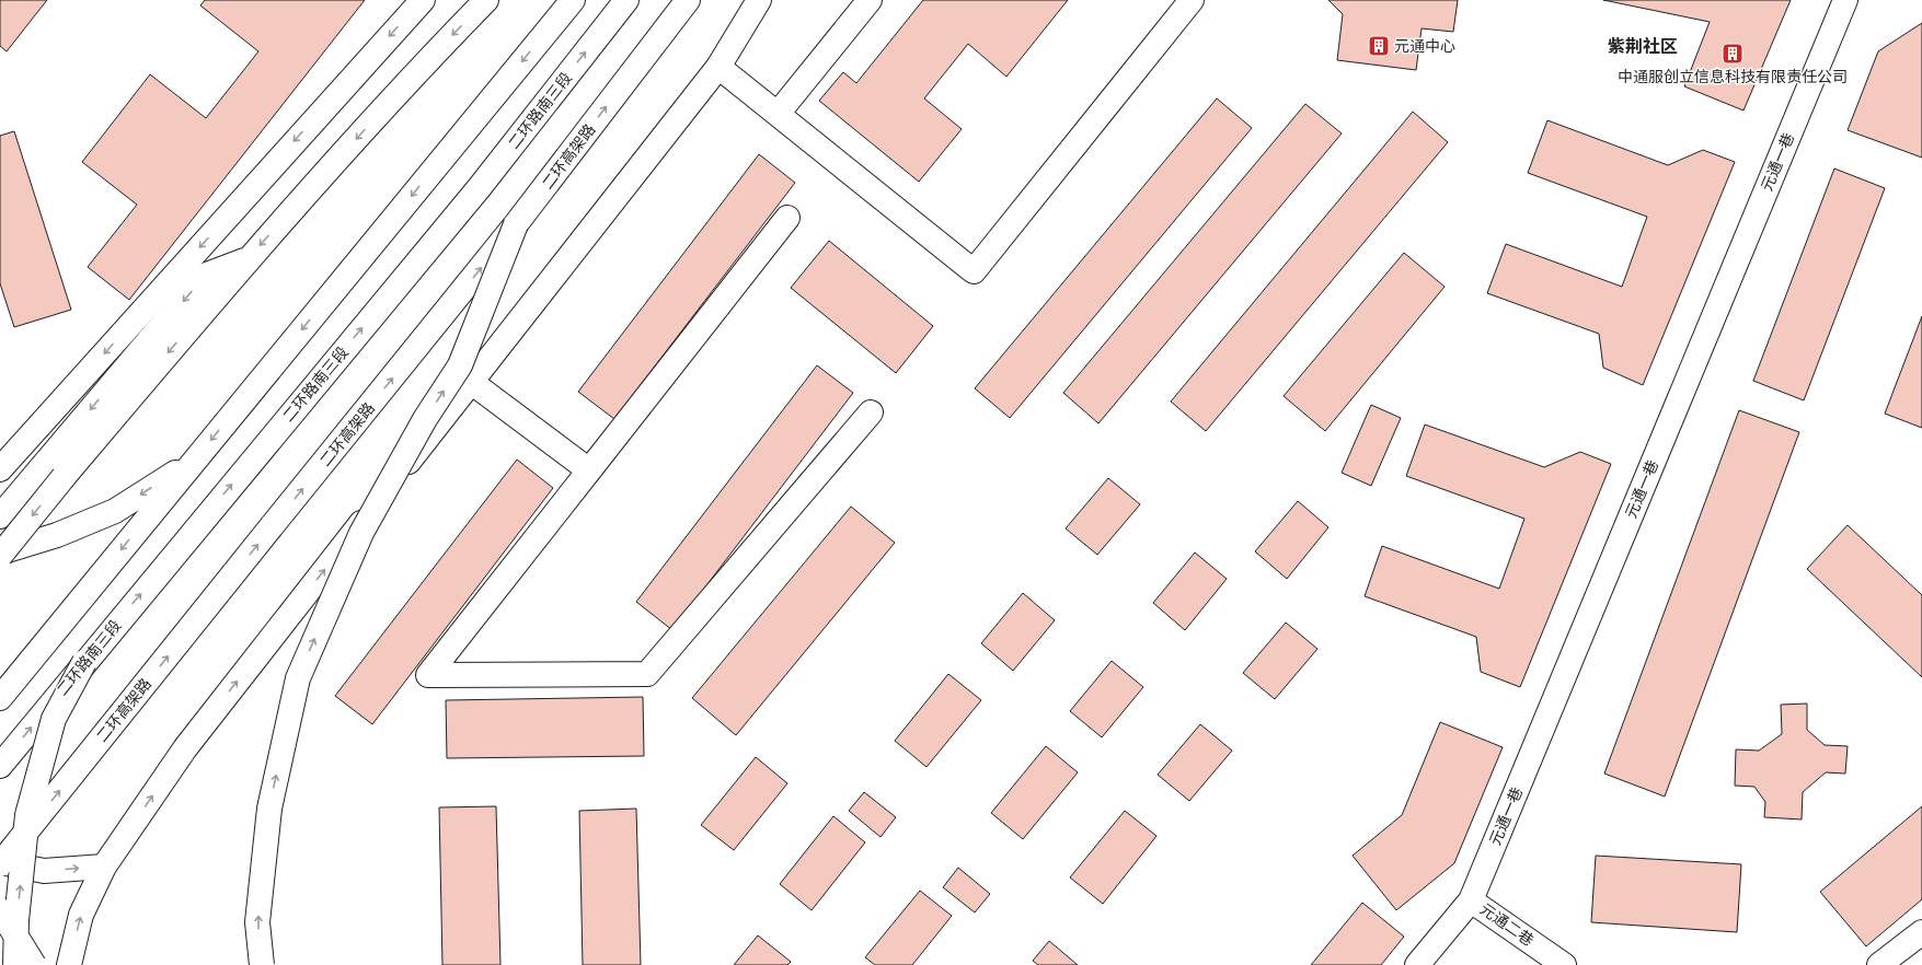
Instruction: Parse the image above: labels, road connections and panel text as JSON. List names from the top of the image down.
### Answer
{
  "streets": {
    "main road": [
      "二环路南三段",
      "二环高架路",
      "元通一巷",
      "元通二巷"
    ]
  },
  "crossings": [
    ["元通一巷", "元通二巷"]
  ],
  "districts": ["紫荆社区"],
  "places": {
    "building": ["元通中心", "中通服创立信息科技有限责任公司"]
  }
}
